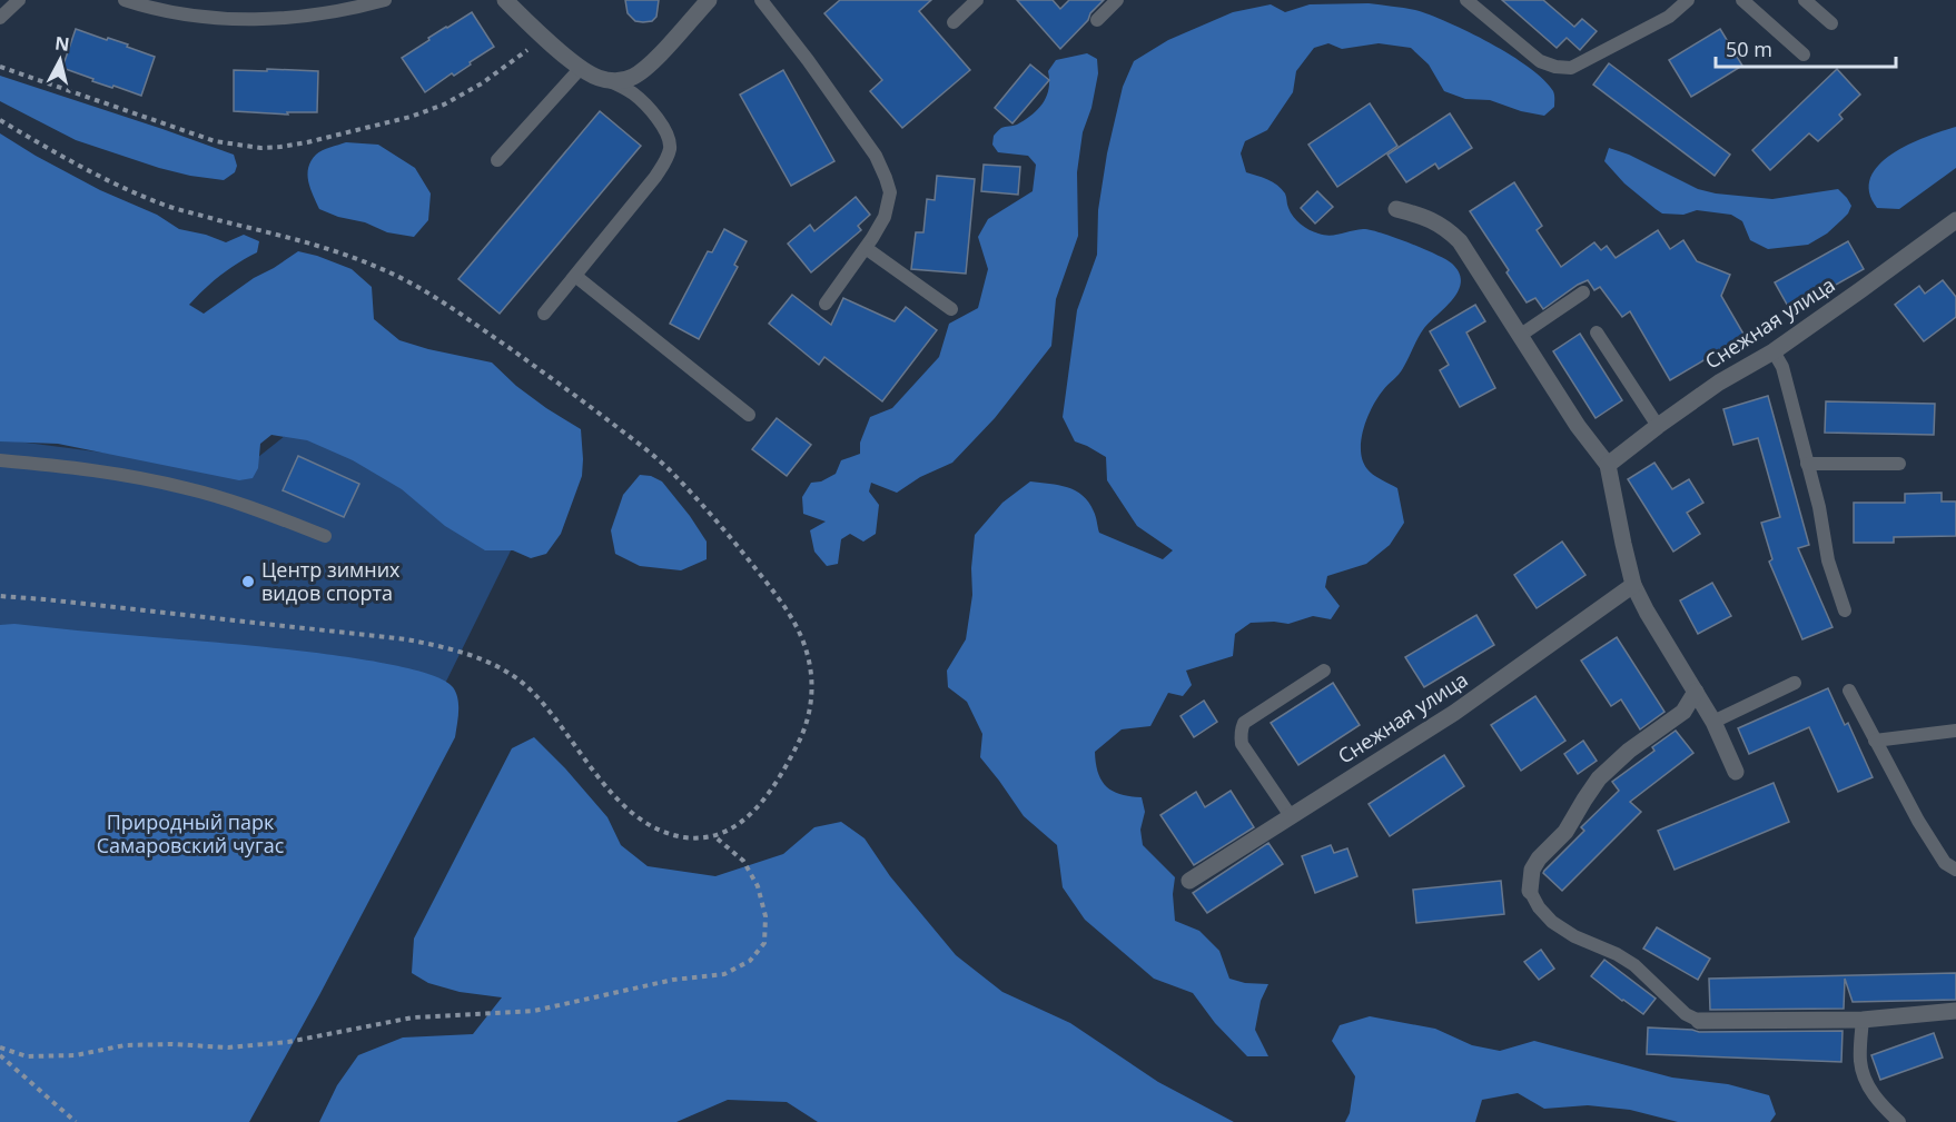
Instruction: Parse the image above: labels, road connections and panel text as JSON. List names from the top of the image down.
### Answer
{
  "streets": {
    "street": ["Снежная улица"]
  },
  "parks": ["Природный парк Самаровский чугас"],
  "places": ["Центр зимних видов спорта"],
  "scale_bar": "50 m",
  "north": "top"
}
